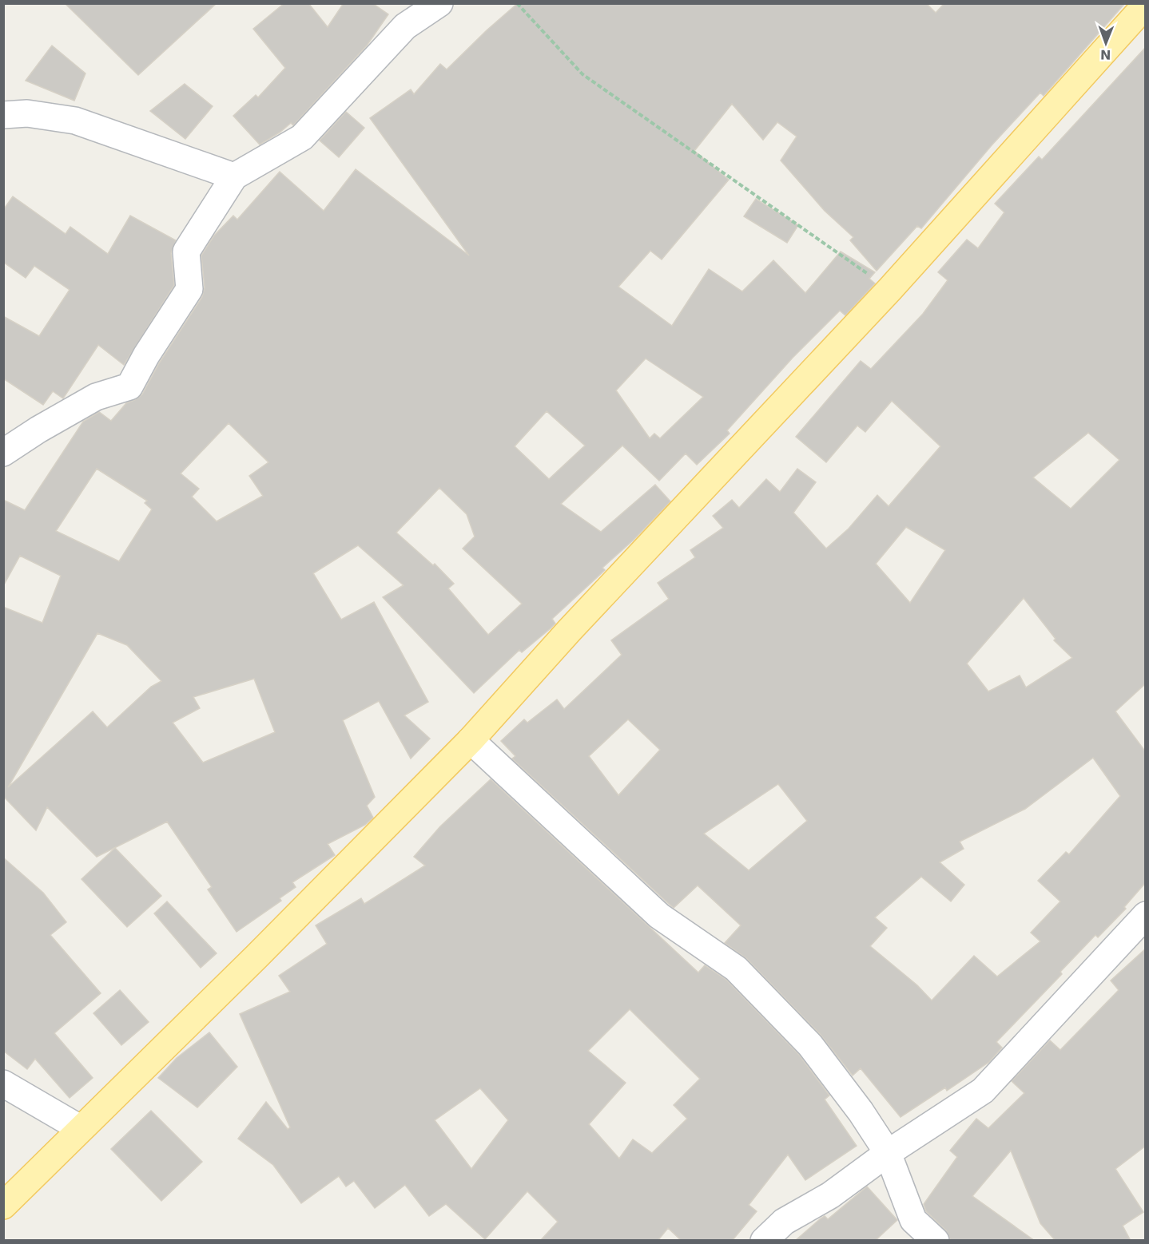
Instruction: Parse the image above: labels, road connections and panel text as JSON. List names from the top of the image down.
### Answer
{
  "north": "bottom"
}
